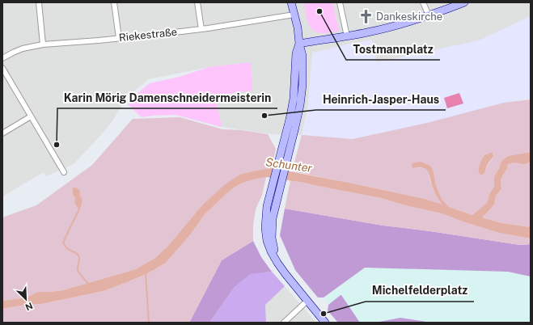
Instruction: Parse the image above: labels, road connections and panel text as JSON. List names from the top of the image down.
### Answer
{
  "streets": {
    "street": ["Riekestraße"]
  },
  "water": ["Schunter"],
  "places": {
    "other": [
      "Tostmannplatz",
      "Heinrich-Jasper-Haus",
      "Karin Mörig Damenschneidermeisterin",
      "Michelfelderplatz"
    ],
    "church": ["Dankeskirche"]
  },
  "north": "bottom right"
}
